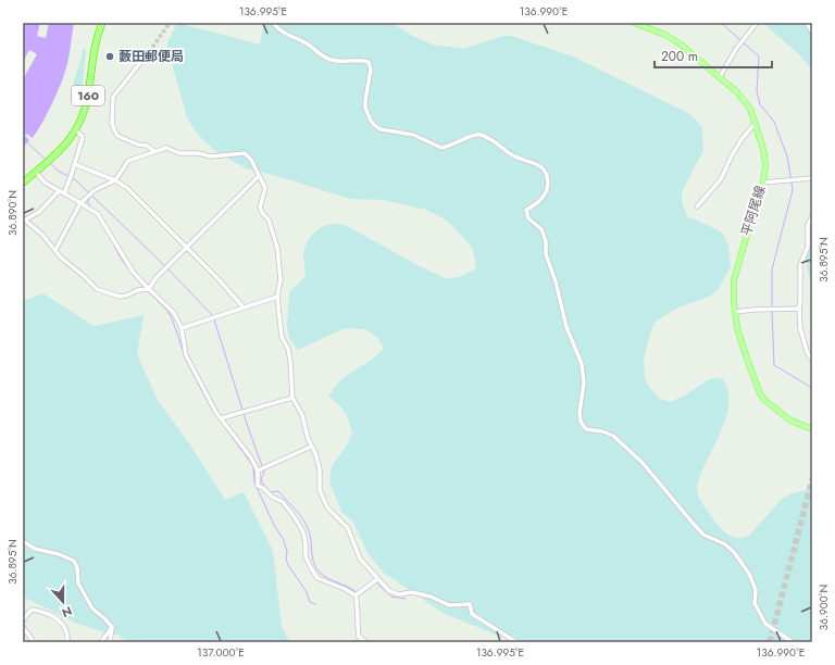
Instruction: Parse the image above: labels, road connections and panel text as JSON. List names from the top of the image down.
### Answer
{
  "streets": {
    "highway": ["160"],
    "main road": ["平阿尾線"]
  },
  "places": ["藪田郵便局"],
  "scale_bar": "200 m",
  "north": "bottom",
  "coordinates": [
    "136.995°E",
    "136.990°E",
    "36.890°N",
    "36.895°N",
    "36.900°N",
    "137.000°E"
  ]
}
